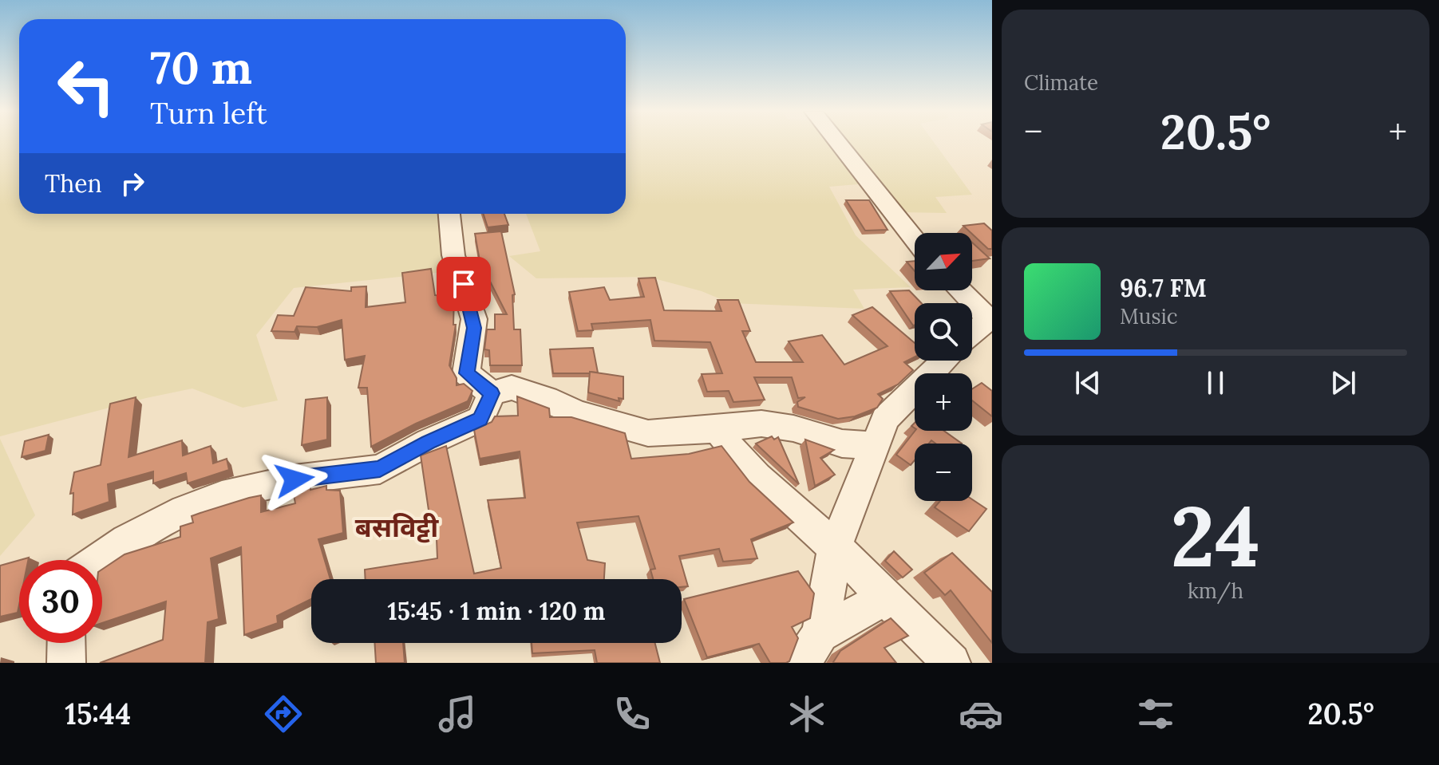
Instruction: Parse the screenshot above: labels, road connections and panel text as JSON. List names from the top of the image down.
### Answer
{
  "districts": ["बसविट्टी"],
  "north": "top right",
  "page": {
    "tile": [
      "Climate",
      ["24", "km/h"]
    ],
    "turn": ["70 m", "Turn left"],
    "heat": ["−", "20.5°", "+"],
    "then": "Then",
    "map_buttons": ["+", "−"],
    "song": ["96.7 FM", "Music"],
    "limit": "30",
    "trip": "15:45 · 1 min · 120 m",
    "tabs": ["15:44", "20.5°"]
  }
}
